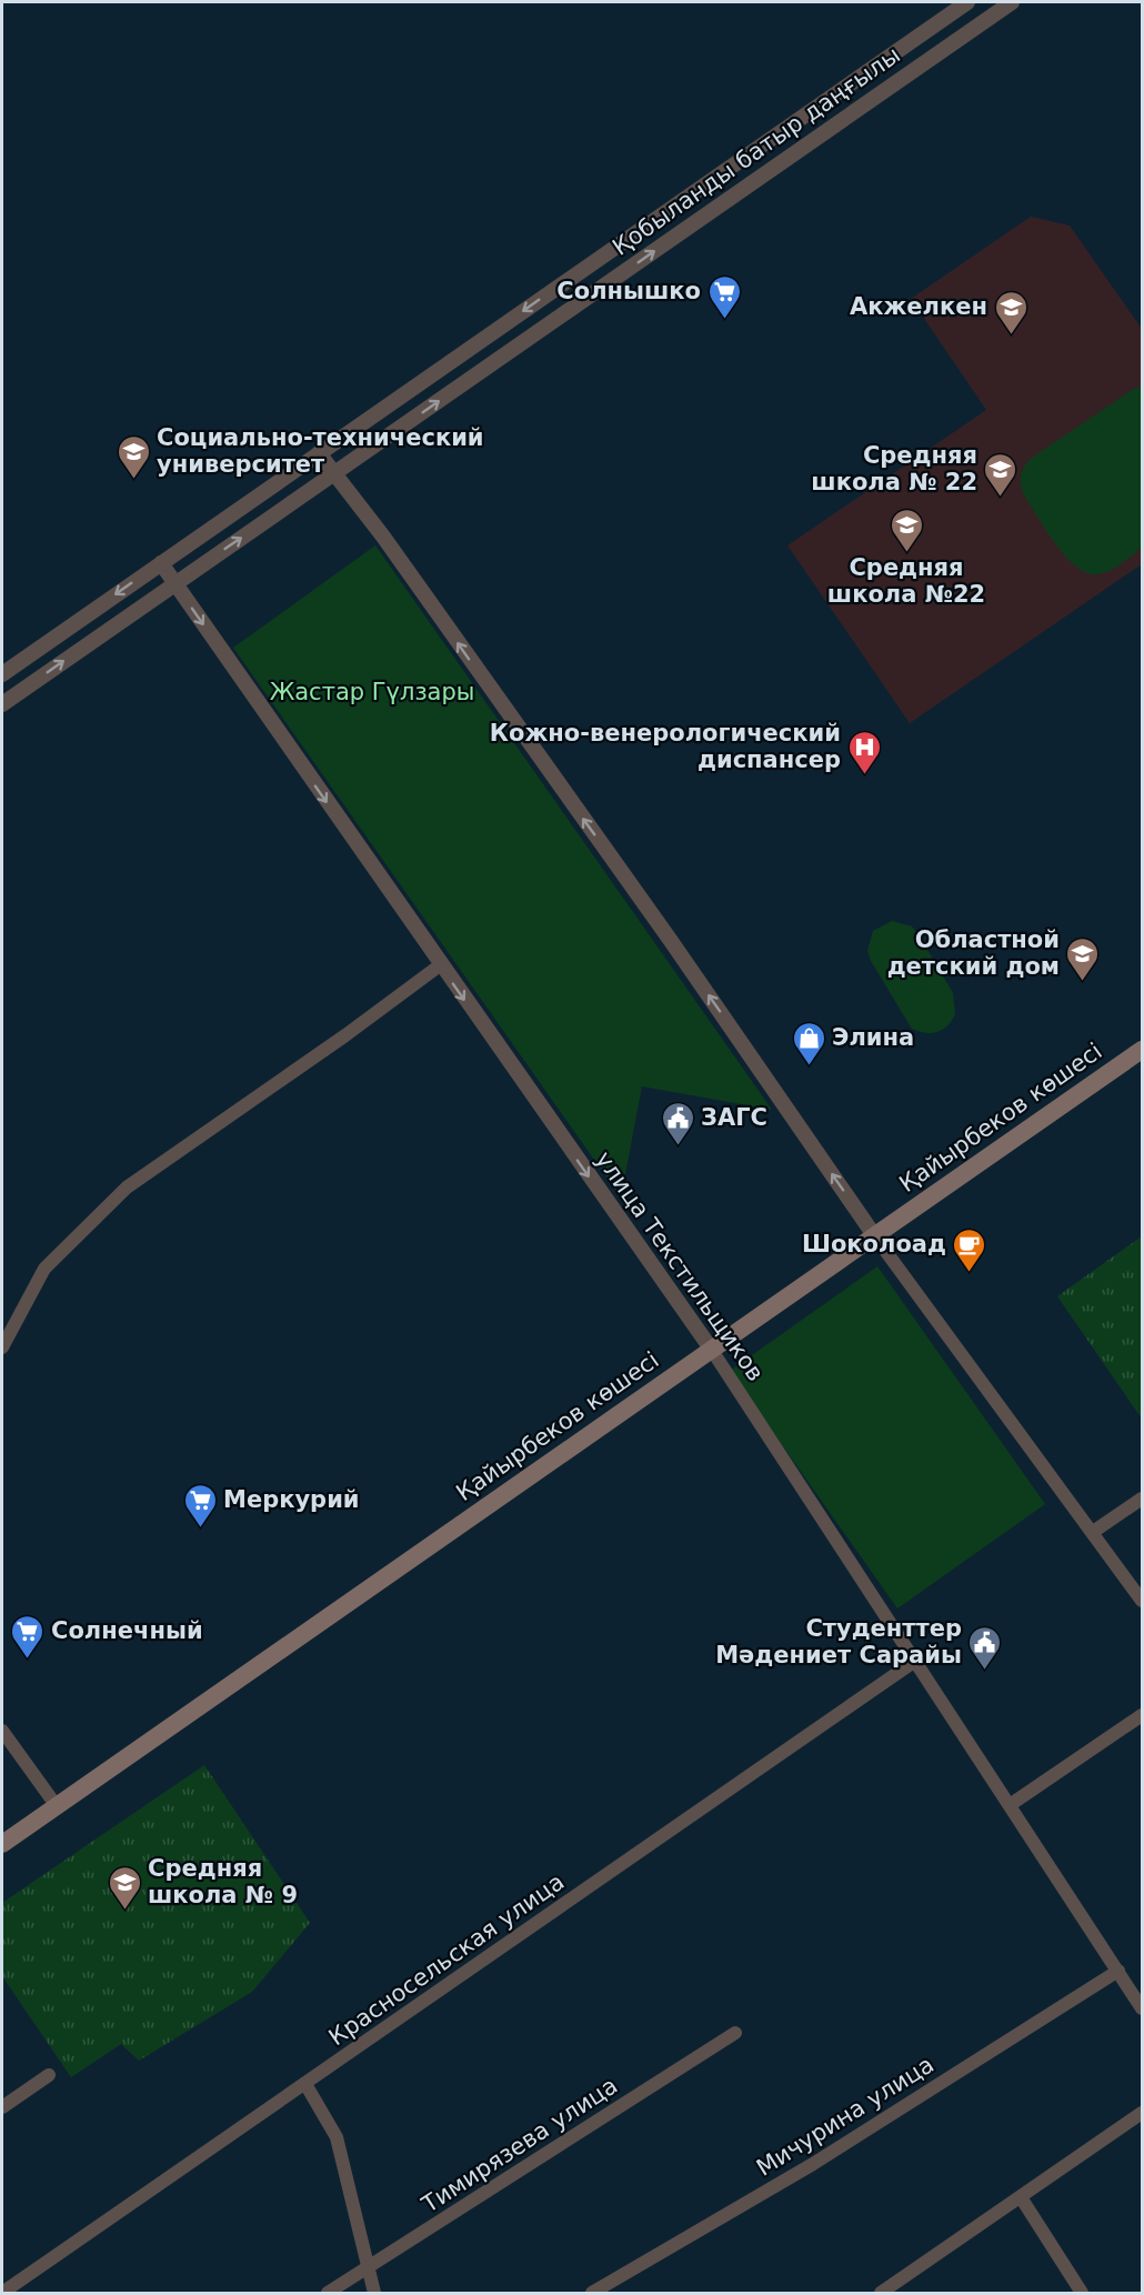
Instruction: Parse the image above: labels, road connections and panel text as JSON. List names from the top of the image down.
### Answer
{
  "streets": {
    "main road": ["Қайырбеков көшесі"],
    "street": [
      "Қобыланды батыр даңғылы",
      "улица Текстильщиков",
      "Красносельская улица",
      "Мичурина улица",
      "Тимирязева улица"
    ]
  },
  "crossings": [
    ["Қобыланды батыр даңғылы", "улица Текстильщиков"],
    ["Қайырбеков көшесі", "улица Текстильщиков"],
    ["улица Текстильщиков", "Красносельская улица"],
    ["улица Текстильщиков", "Мичурина улица"]
  ],
  "one_way": ["улица Текстильщиков"],
  "parks": ["Жастар Гүлзары"],
  "places": {
    "supermarket": ["Солнышко", "Меркурий", "Солнечный"],
    "school or university": [
      "Акжелкен",
      "Социально-технический университет",
      "Средняя школа № 22",
      "Средняя школа №22",
      "Областной детский дом",
      "Средняя школа № 9"
    ],
    "hospital": ["Кожно-венерологический диспансер"],
    "shop": ["Элина"],
    "public building": ["ЗАГС", "Студенттер Мәдениет Сарайы"],
    "cafe": ["Шоколоад"]
  }
}
